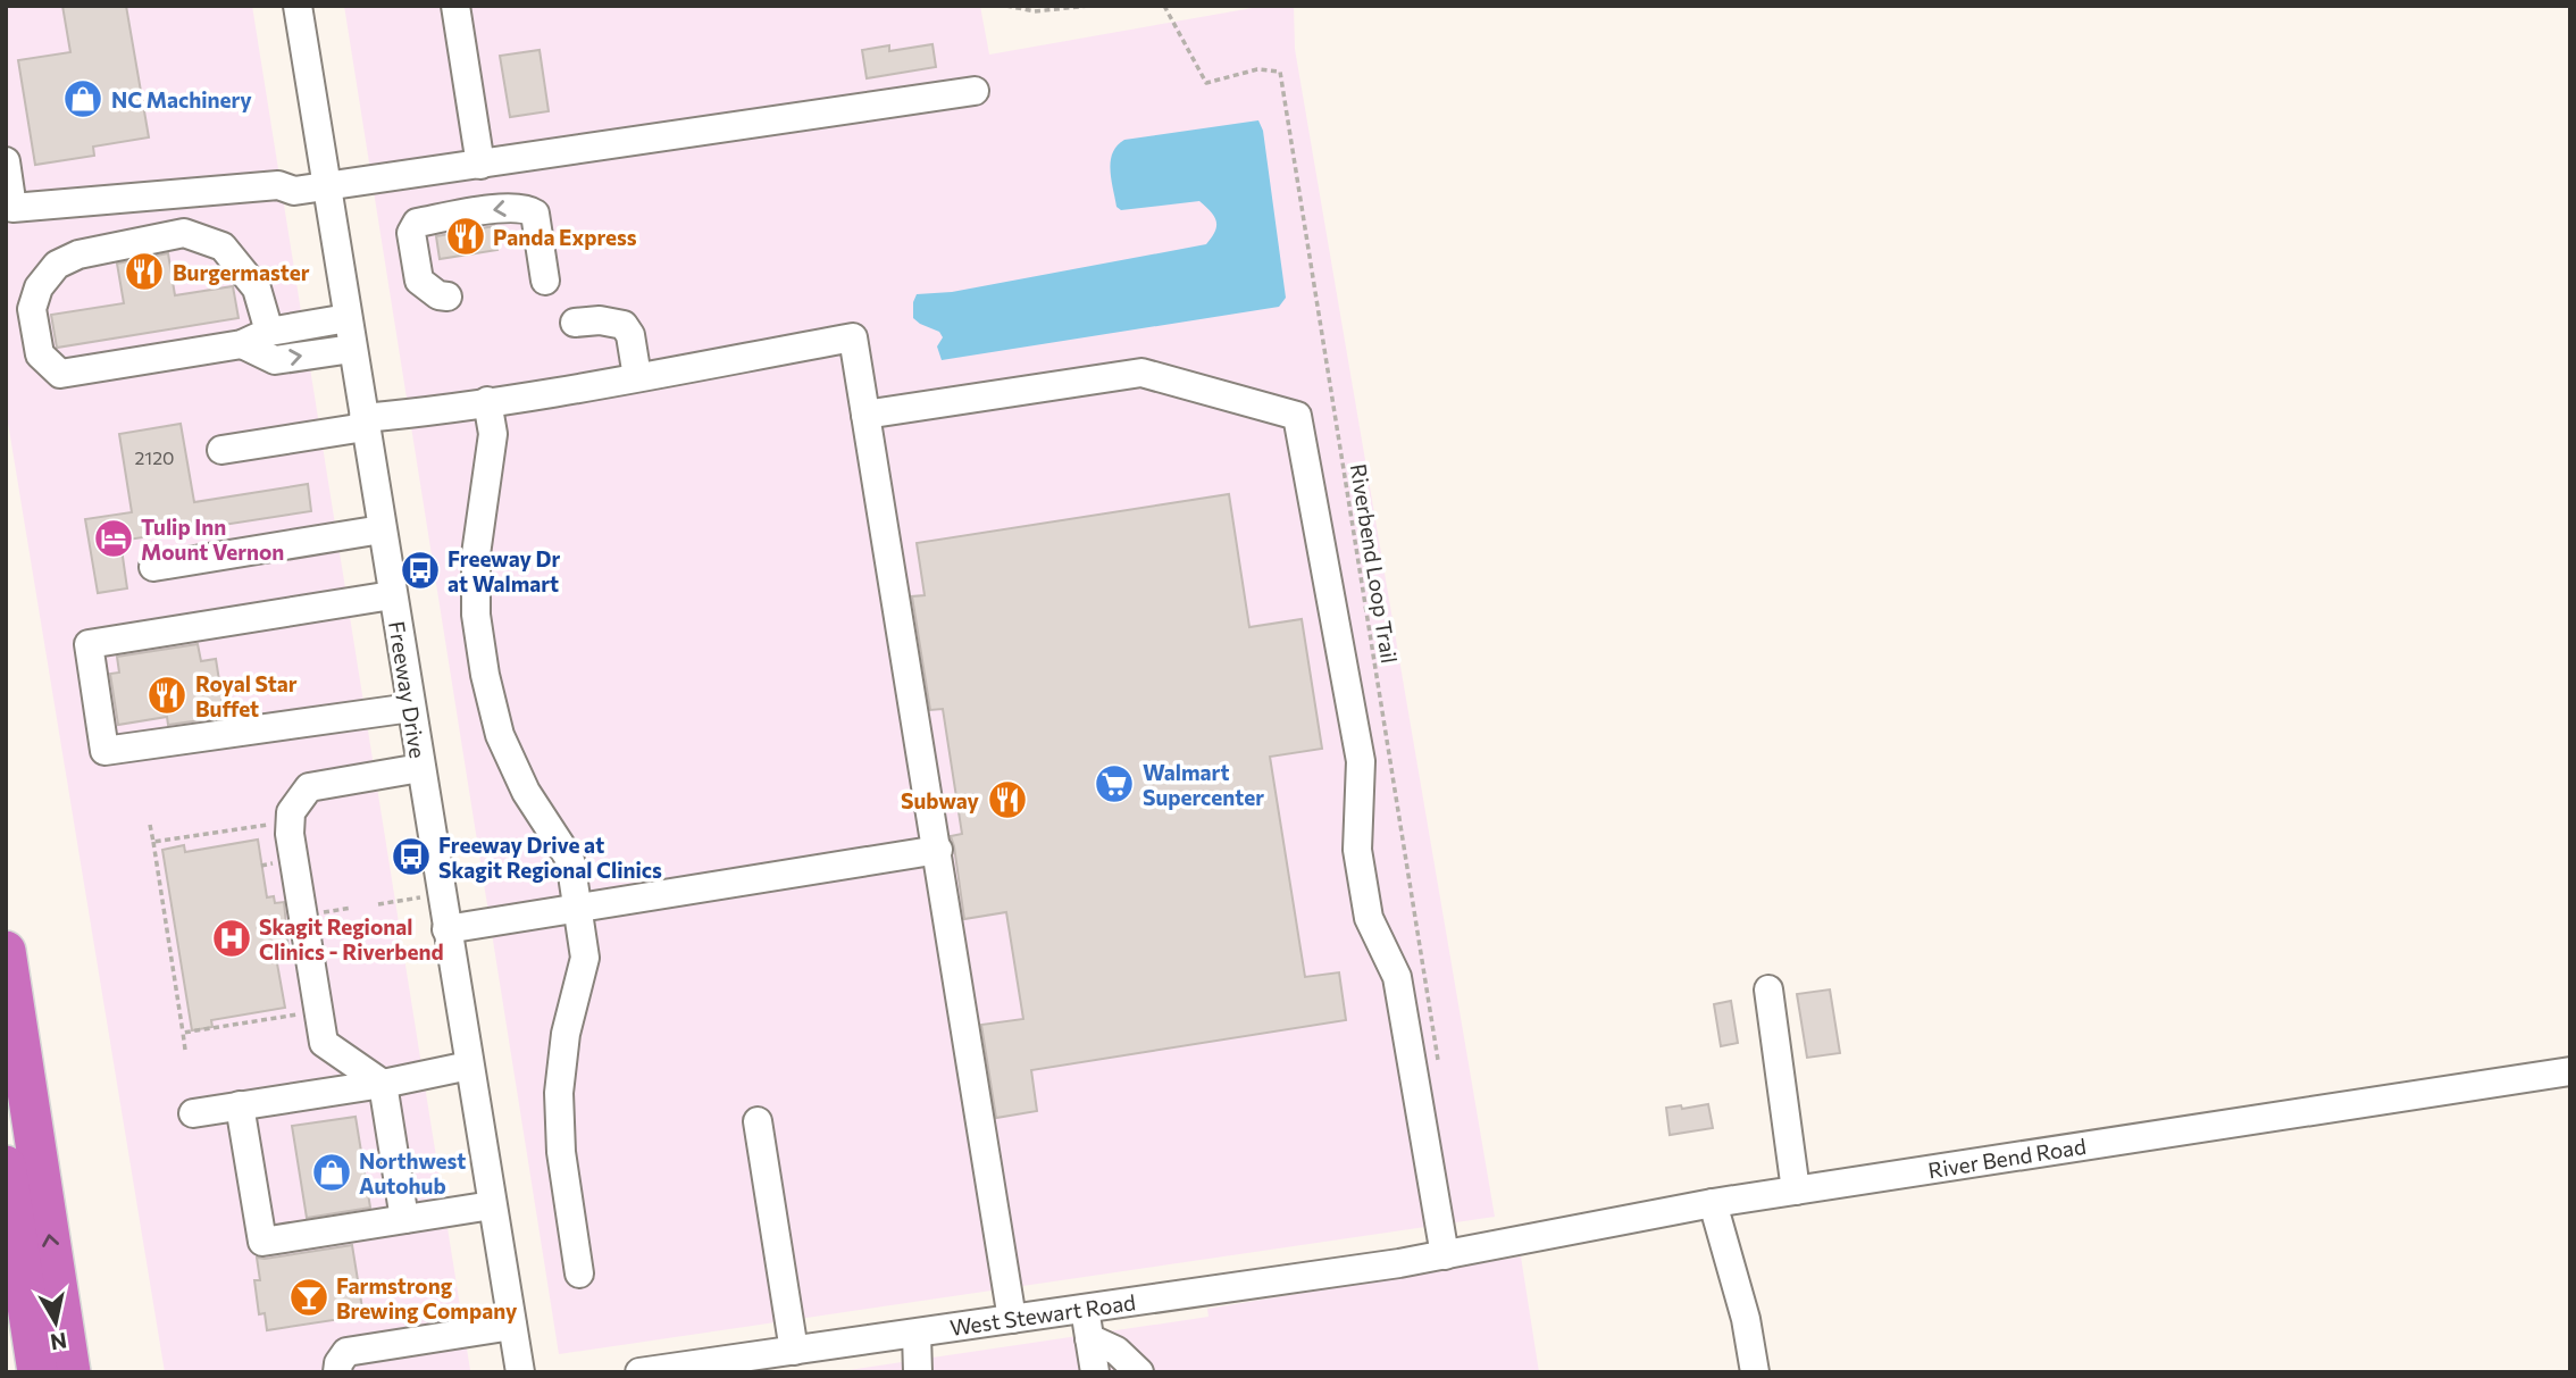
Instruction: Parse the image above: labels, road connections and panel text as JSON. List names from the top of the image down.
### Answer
{
  "streets": {
    "street": ["Freeway Drive", "River Bend Road", "West Stewart Road"],
    "path": ["Riverbend Loop Trail"]
  },
  "crossings": [
    ["River Bend Road", "West Stewart Road"]
  ],
  "places": {
    "shop": ["NC Machinery", "Northwest Autohub"],
    "restaurant": [
      "Panda Express",
      "Burgermaster",
      "Royal Star Buffet",
      "Subway"
    ],
    "hotel": ["Tulip Inn Mount Vernon"],
    "bus stop": ["Freeway Dr at Walmart", "Freeway Drive at Skagit Regional Clinics"],
    "supermarket": ["Walmart Supercenter"],
    "hospital": ["Skagit Regional Clinics - Riverbend"],
    "bar": ["Farmstrong Brewing Company"]
  },
  "house_numbers": ["2120"],
  "north": "bottom"
}
